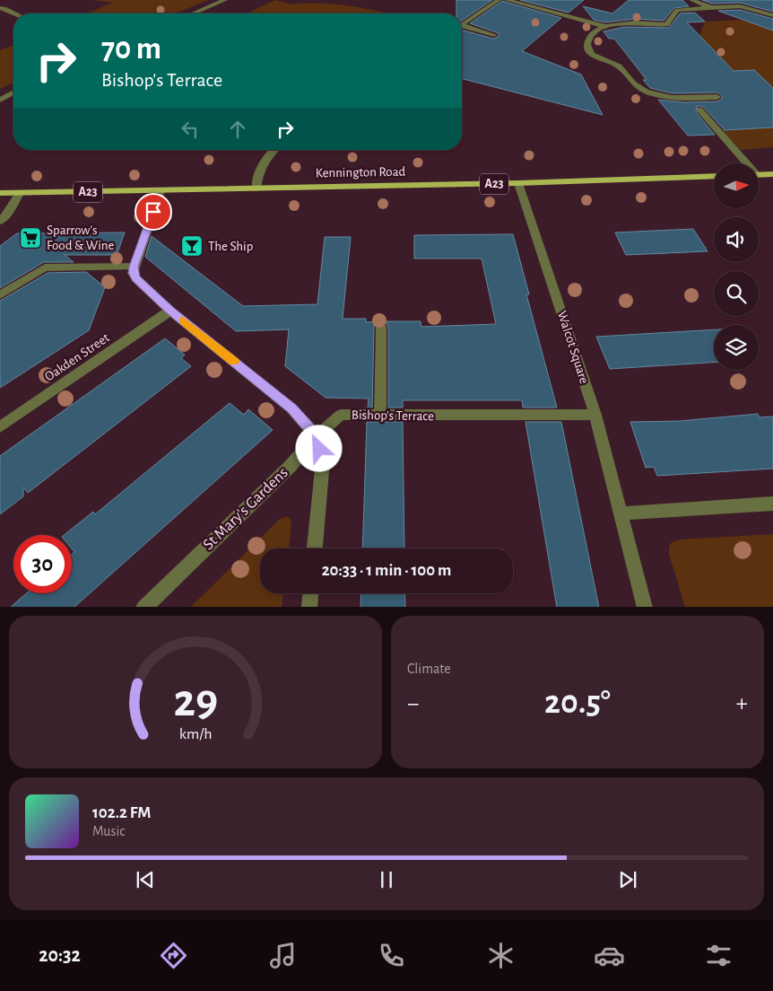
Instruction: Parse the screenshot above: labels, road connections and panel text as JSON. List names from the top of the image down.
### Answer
{
  "streets": {
    "main road": ["Kennington Road", "A23"],
    "street": [
      "Walcot Square",
      "Oakden Street",
      "Bishop's Terrace",
      "St Mary's Gardens"
    ]
  },
  "crossings": [
    ["Kennington Road", "Walcot Square"],
    ["Walcot Square", "Bishop's Terrace"],
    ["Bishop's Terrace", "St Mary's Gardens"]
  ],
  "places": {
    "supermarket": ["Sparrow's Food & Wine"],
    "bar": ["The Ship"]
  },
  "north": "right",
  "page": {
    "turn": ["70 m", "Bishop's Terrace"],
    "limit": "30",
    "trip": "20:33 · 1 min · 100 m",
    "tile": "Climate",
    "heat": ["−", "20.5°", "+"],
    "song": ["102.2 FM", "Music"],
    "tabs": "20:32",
    "gauge": ["29", "km/h"]
  }
}
